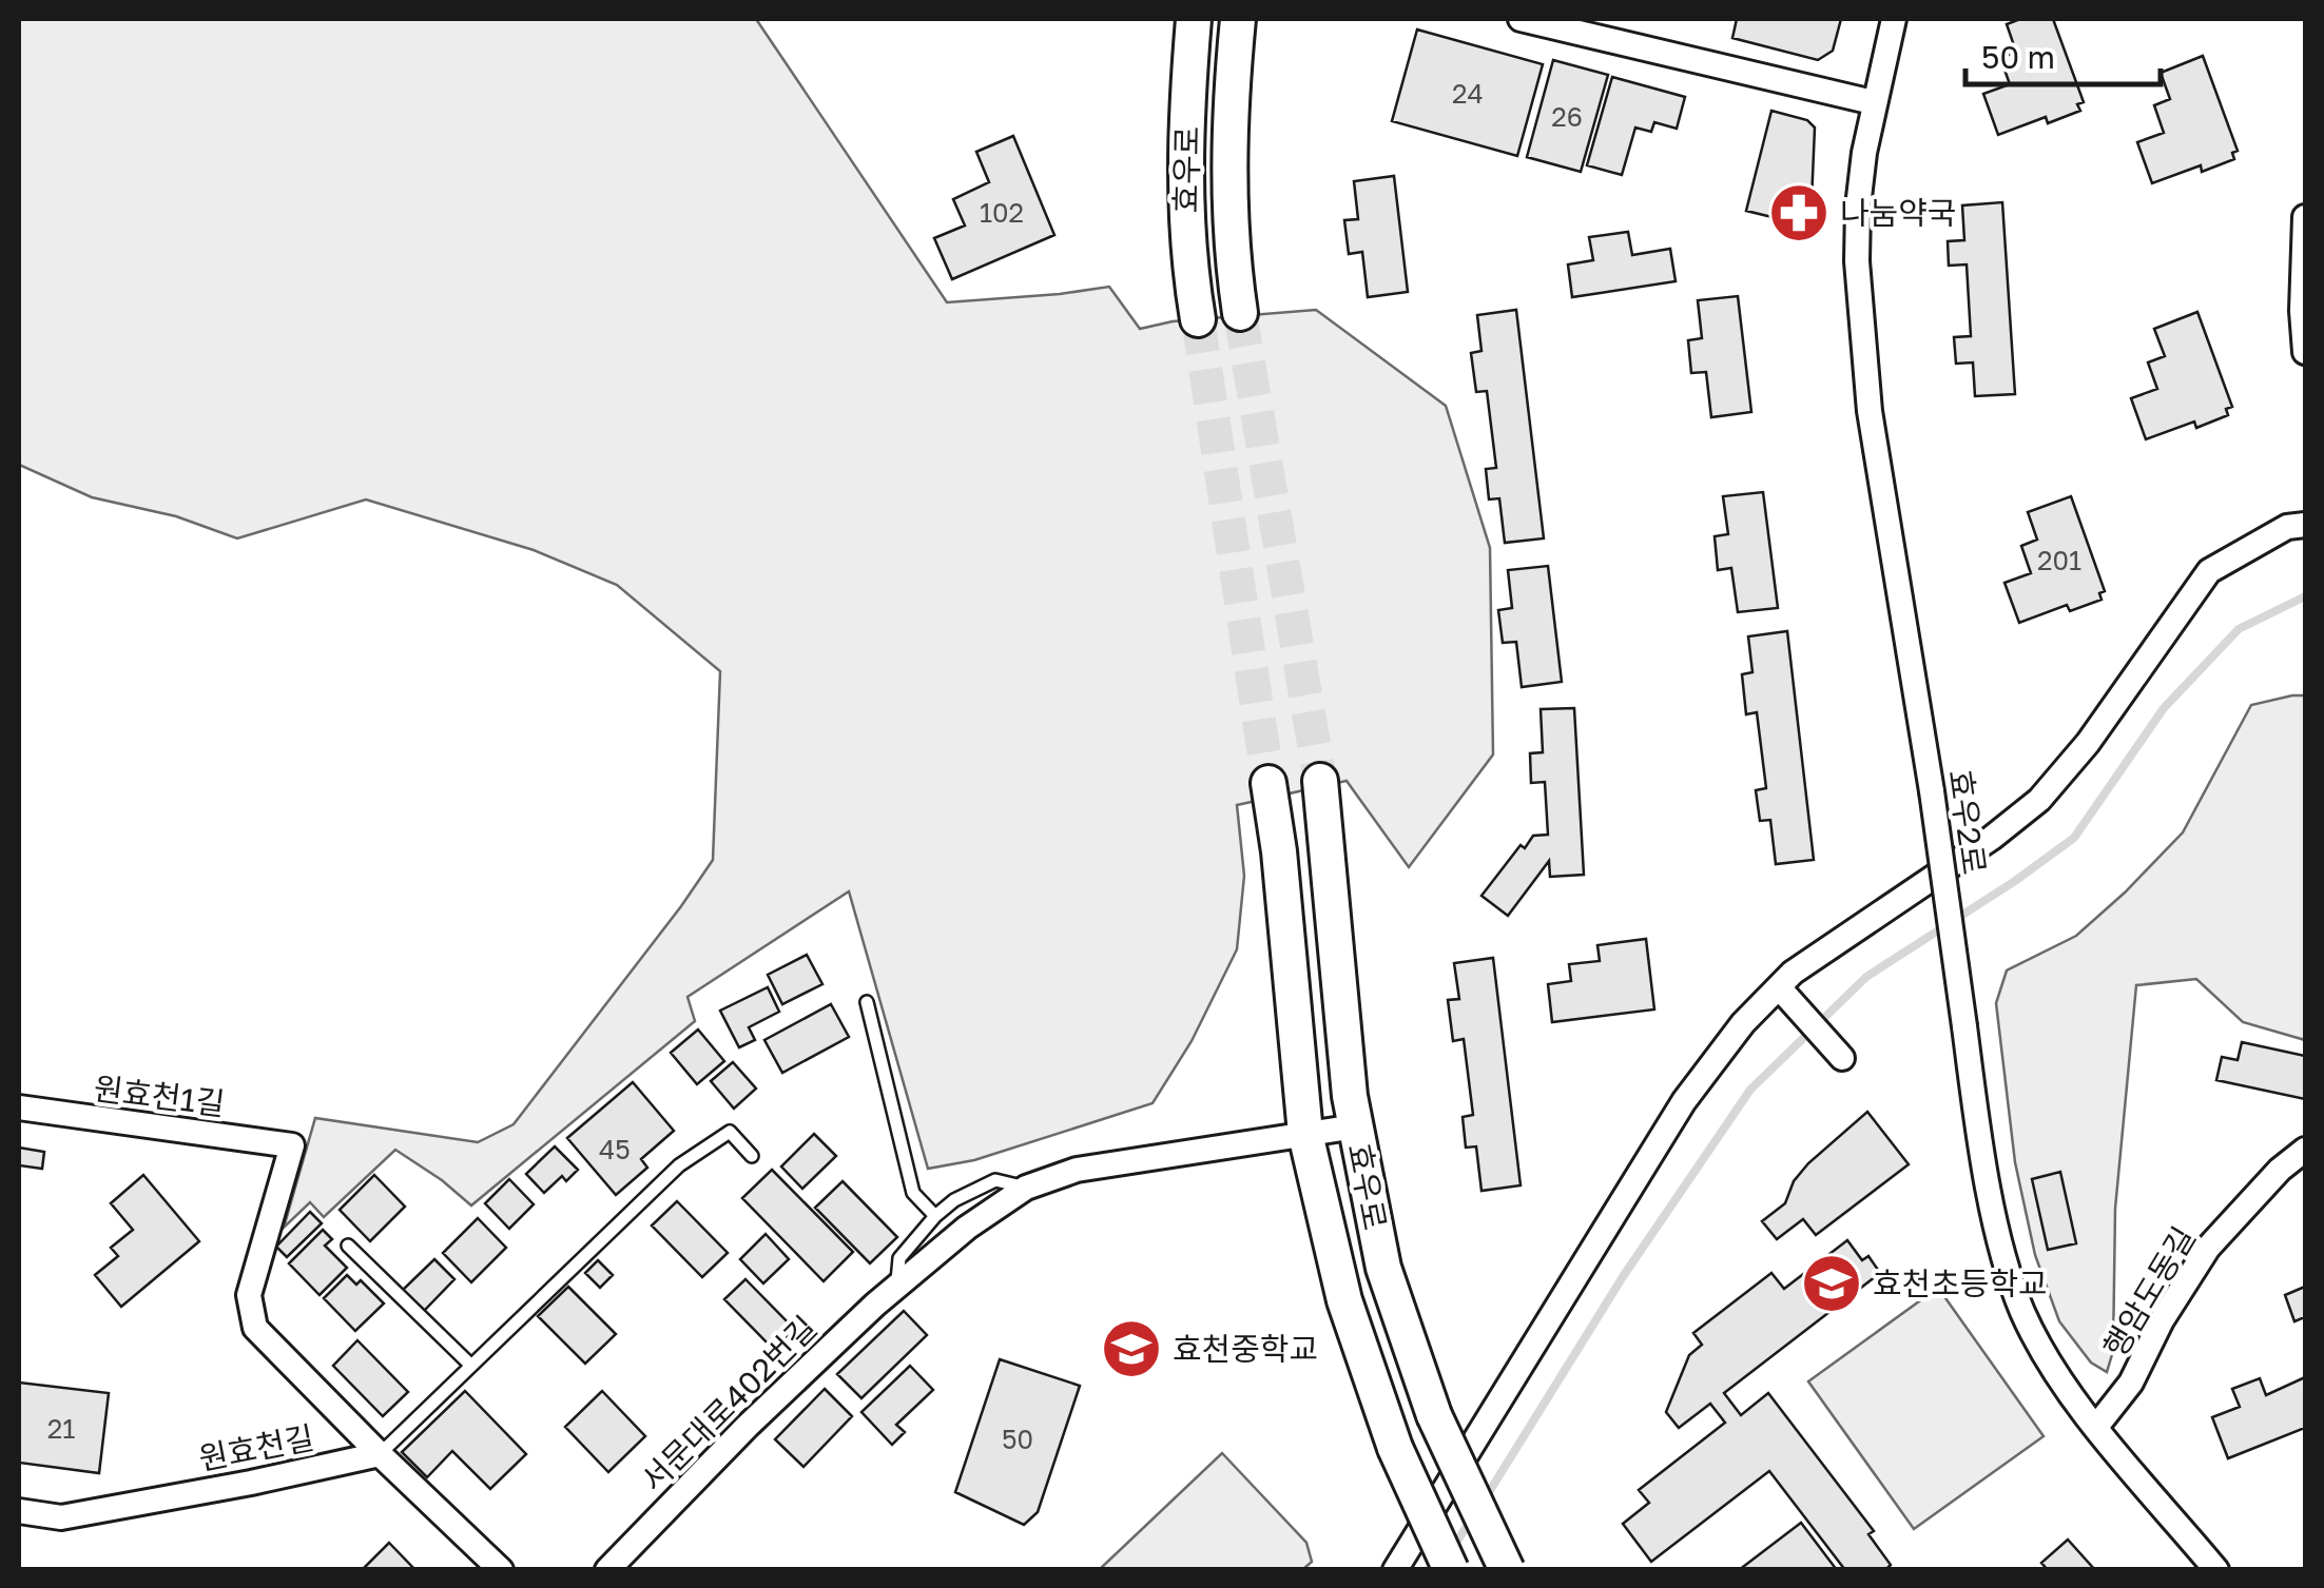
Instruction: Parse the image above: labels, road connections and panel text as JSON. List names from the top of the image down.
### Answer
{
  "streets": {
    "main road": ["효우로"],
    "street": [
      "효우2로",
      "원효천1길",
      "행암도동길",
      "서문대로402번길",
      "원효천길"
    ]
  },
  "crossings": [
    ["효우로", "서문대로402번길"],
    ["효우2로", "행암도동길"],
    ["원효천1길", "원효천길"]
  ],
  "places": {
    "pharmacy": ["나눔약국"],
    "school or university": ["효천초등학교", "효천중학교"]
  },
  "house_numbers": [
    "24",
    "26",
    "102",
    "201",
    "45",
    "21",
    "50"
  ],
  "scale_bar": "50 m"
}
